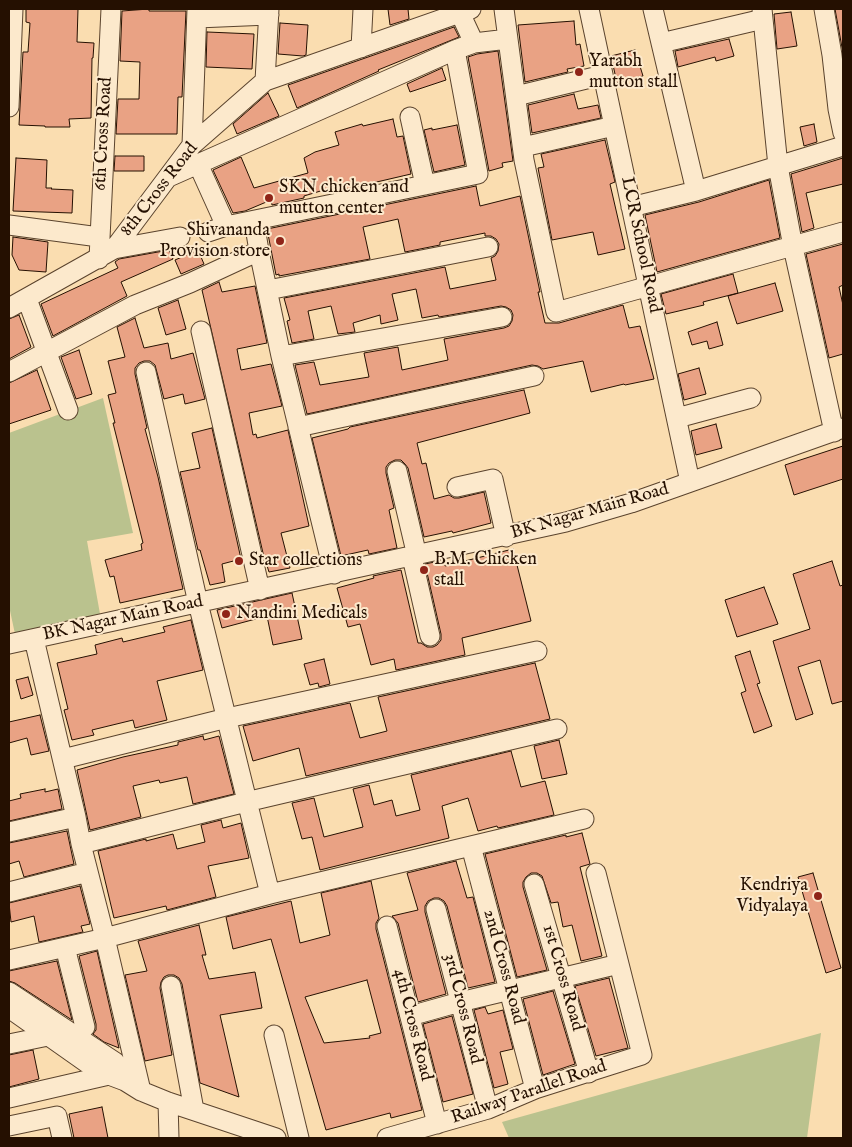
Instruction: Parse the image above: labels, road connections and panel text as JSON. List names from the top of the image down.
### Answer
{
  "streets": {
    "street": [
      "6th Cross Road",
      "8th Cross Road",
      "LCR School Road",
      "BK Nagar Main Road",
      "2nd Cross Road",
      "1st Cross Road",
      "3rd Cross Road",
      "4th Cross Road",
      "Railway Parallel Road"
    ]
  },
  "crossings": [
    ["6th Cross Road", "8th Cross Road"],
    ["LCR School Road", "BK Nagar Main Road"],
    ["2nd Cross Road", "Railway Parallel Road"],
    ["1st Cross Road", "Railway Parallel Road"],
    ["3rd Cross Road", "Railway Parallel Road"],
    ["4th Cross Road", "Railway Parallel Road"]
  ],
  "places": [
    "Yarabh mutton stall",
    "SKN chicken and mutton center",
    "Shivananda Provision store",
    "Star collections",
    "B.M. Chicken stall",
    "Nandini Medicals",
    "Kendriya Vidyalaya"
  ]
}
